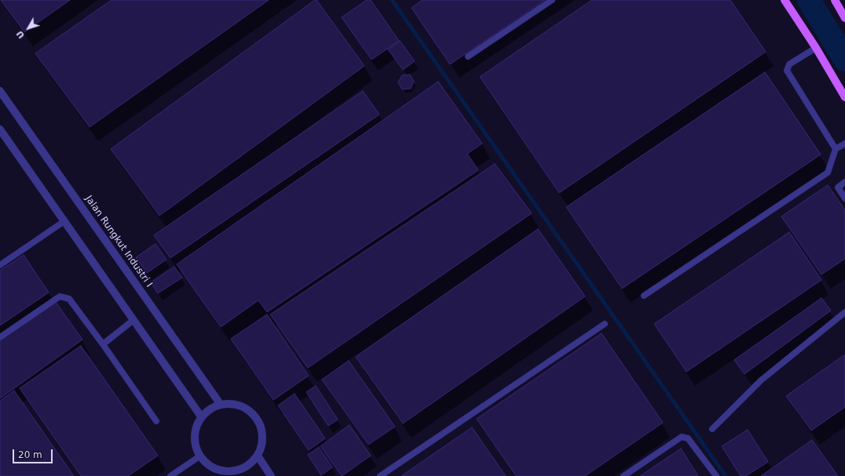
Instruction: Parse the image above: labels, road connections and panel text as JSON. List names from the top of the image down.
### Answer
{
  "streets": {
    "street": ["Jalan Rungkut Industri I"]
  },
  "scale_bar": "20 m",
  "north": "bottom left"
}
